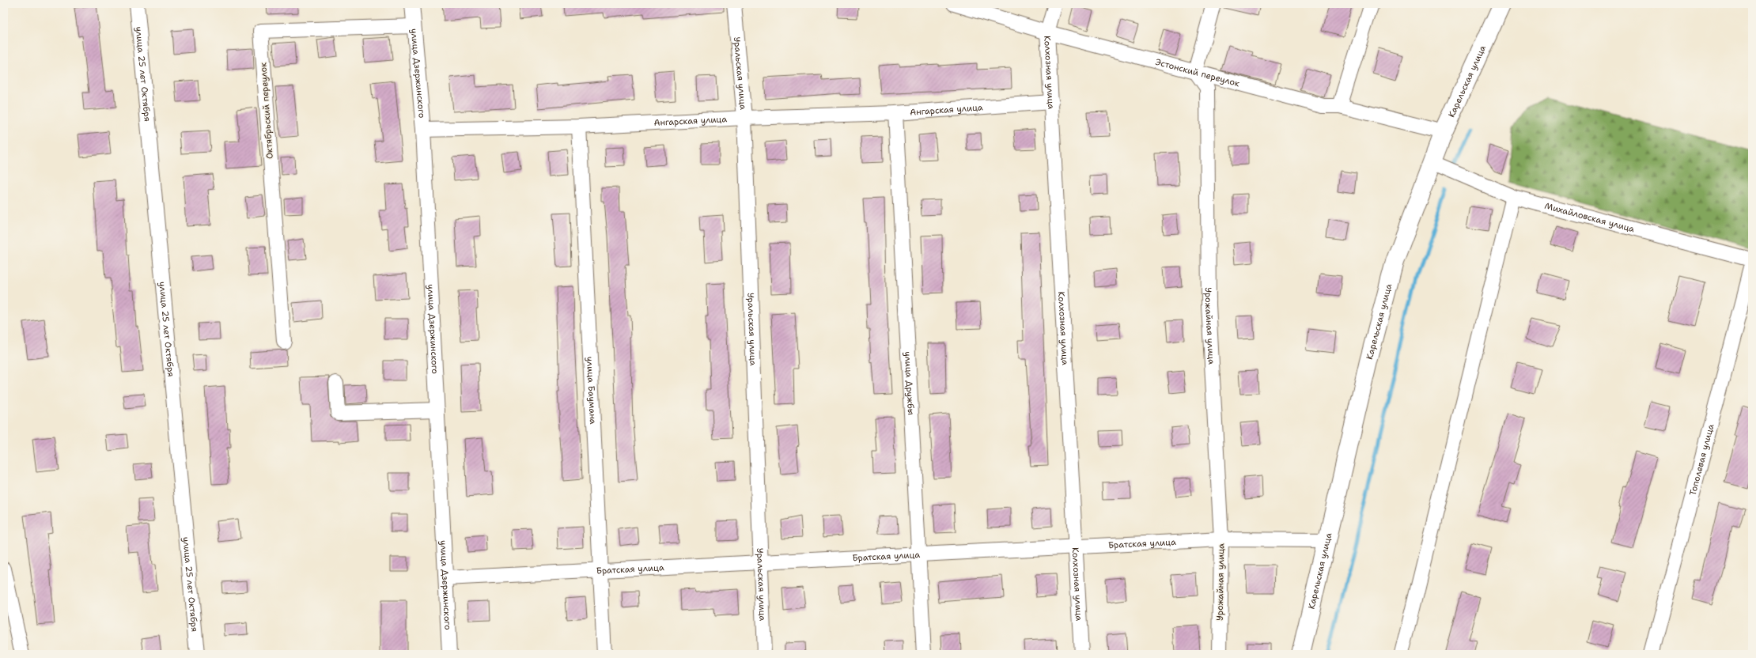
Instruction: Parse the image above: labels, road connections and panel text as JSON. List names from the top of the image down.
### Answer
{
  "streets": {
    "main road": ["Карельская улица"],
    "street": [
      "Эстонский переулок",
      "улица Дзержинского",
      "Уральская улица",
      "Колхозная улица",
      "улица 25 лет Октября",
      "Ангарская улица",
      "Октябрьский переулок",
      "Михайловская улица",
      "Урожайная улица",
      "улица Дружбы",
      "улица Баумана",
      "Тополевая улица",
      "Братская улица"
    ]
  },
  "crossings": [
    ["Эстонский переулок", "Колхозная улица"],
    ["Эстонский переулок", "Карельская улица"],
    ["Эстонский переулок", "Урожайная улица"],
    ["улица Дзержинского", "Ангарская улица"],
    ["улица Дзержинского", "Октябрьский переулок"],
    ["улица Дзержинского", "Братская улица"],
    ["Уральская улица", "Ангарская улица"],
    ["Уральская улица", "Братская улица"],
    ["Колхозная улица", "Ангарская улица"],
    ["Колхозная улица", "Братская улица"],
    ["Карельская улица", "Михайловская улица"],
    ["Карельская улица", "Братская улица"],
    ["Ангарская улица", "улица Дружбы"],
    ["Ангарская улица", "улица Баумана"],
    ["Урожайная улица", "Братская улица"],
    ["улица Дружбы", "Братская улица"],
    ["улица Баумана", "Братская улица"]
  ]
}
